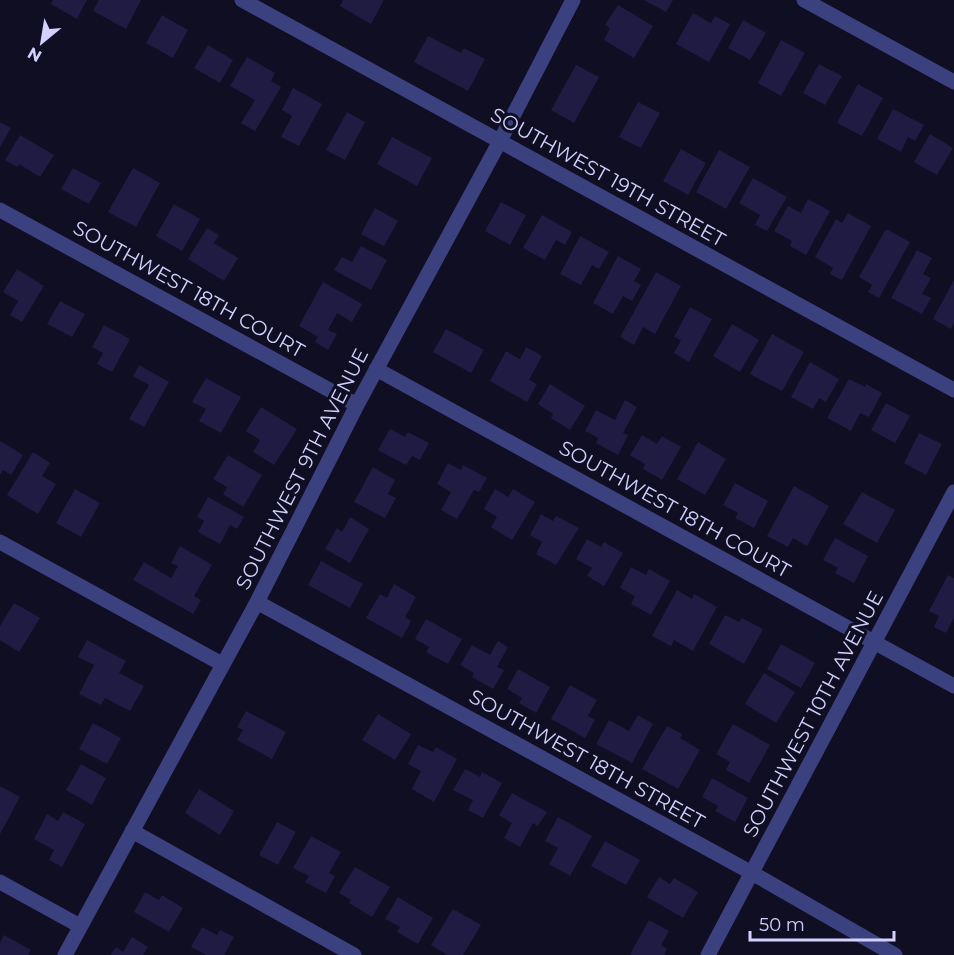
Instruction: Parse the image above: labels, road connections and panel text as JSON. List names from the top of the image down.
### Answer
{
  "streets": {
    "street": [
      "SOUTHWEST 19TH STREET",
      "SOUTHWEST 18TH COURT",
      "SOUTHWEST 9TH AVENUE",
      "SOUTHWEST 10TH AVENUE",
      "SOUTHWEST 18TH STREET"
    ]
  },
  "crossings": [
    ["SOUTHWEST 19TH STREET", "SOUTHWEST 9TH AVENUE"],
    ["SOUTHWEST 18TH COURT", "SOUTHWEST 9TH AVENUE"],
    ["SOUTHWEST 18TH COURT", "SOUTHWEST 10TH AVENUE"],
    ["SOUTHWEST 9TH AVENUE", "SOUTHWEST 18TH STREET"],
    ["SOUTHWEST 10TH AVENUE", "SOUTHWEST 18TH STREET"]
  ],
  "scale_bar": "50 m",
  "north": "bottom left"
}
